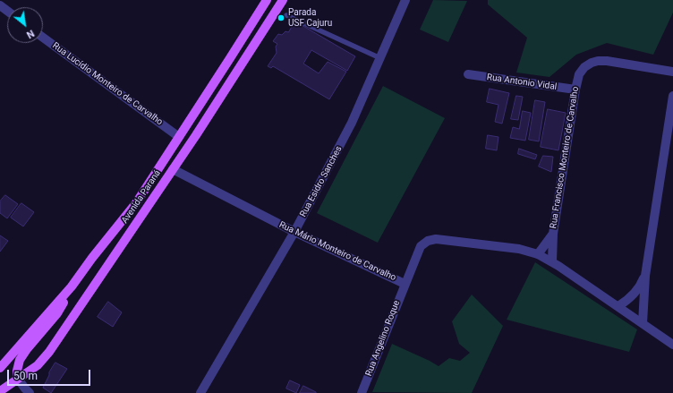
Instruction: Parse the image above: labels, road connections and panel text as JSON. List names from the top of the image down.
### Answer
{
  "streets": {
    "main road": ["Avenida Paraná"],
    "street": [
      "Rua Antonio Vidal",
      "Rua Lucídio Monteiro de Carvalho",
      "Rua Francisco Monteiro de Carvalho",
      "Rua Esidro Sanches",
      "Rua Mário Monteiro de Carvalho",
      "Rua Angelino Roque"
    ]
  },
  "crossings": [
    ["Rua Antonio Vidal", "Rua Francisco Monteiro de Carvalho"],
    ["Rua Lucídio Monteiro de Carvalho", "Avenida Paraná"],
    ["Rua Francisco Monteiro de Carvalho", "Rua Mário Monteiro de Carvalho"],
    ["Rua Esidro Sanches", "Rua Mário Monteiro de Carvalho"],
    ["Avenida Paraná", "Rua Mário Monteiro de Carvalho"],
    ["Rua Mário Monteiro de Carvalho", "Rua Angelino Roque"]
  ],
  "places": ["Parada USF Cajuru"],
  "scale_bar": "50 m",
  "north": "bottom right"
}
